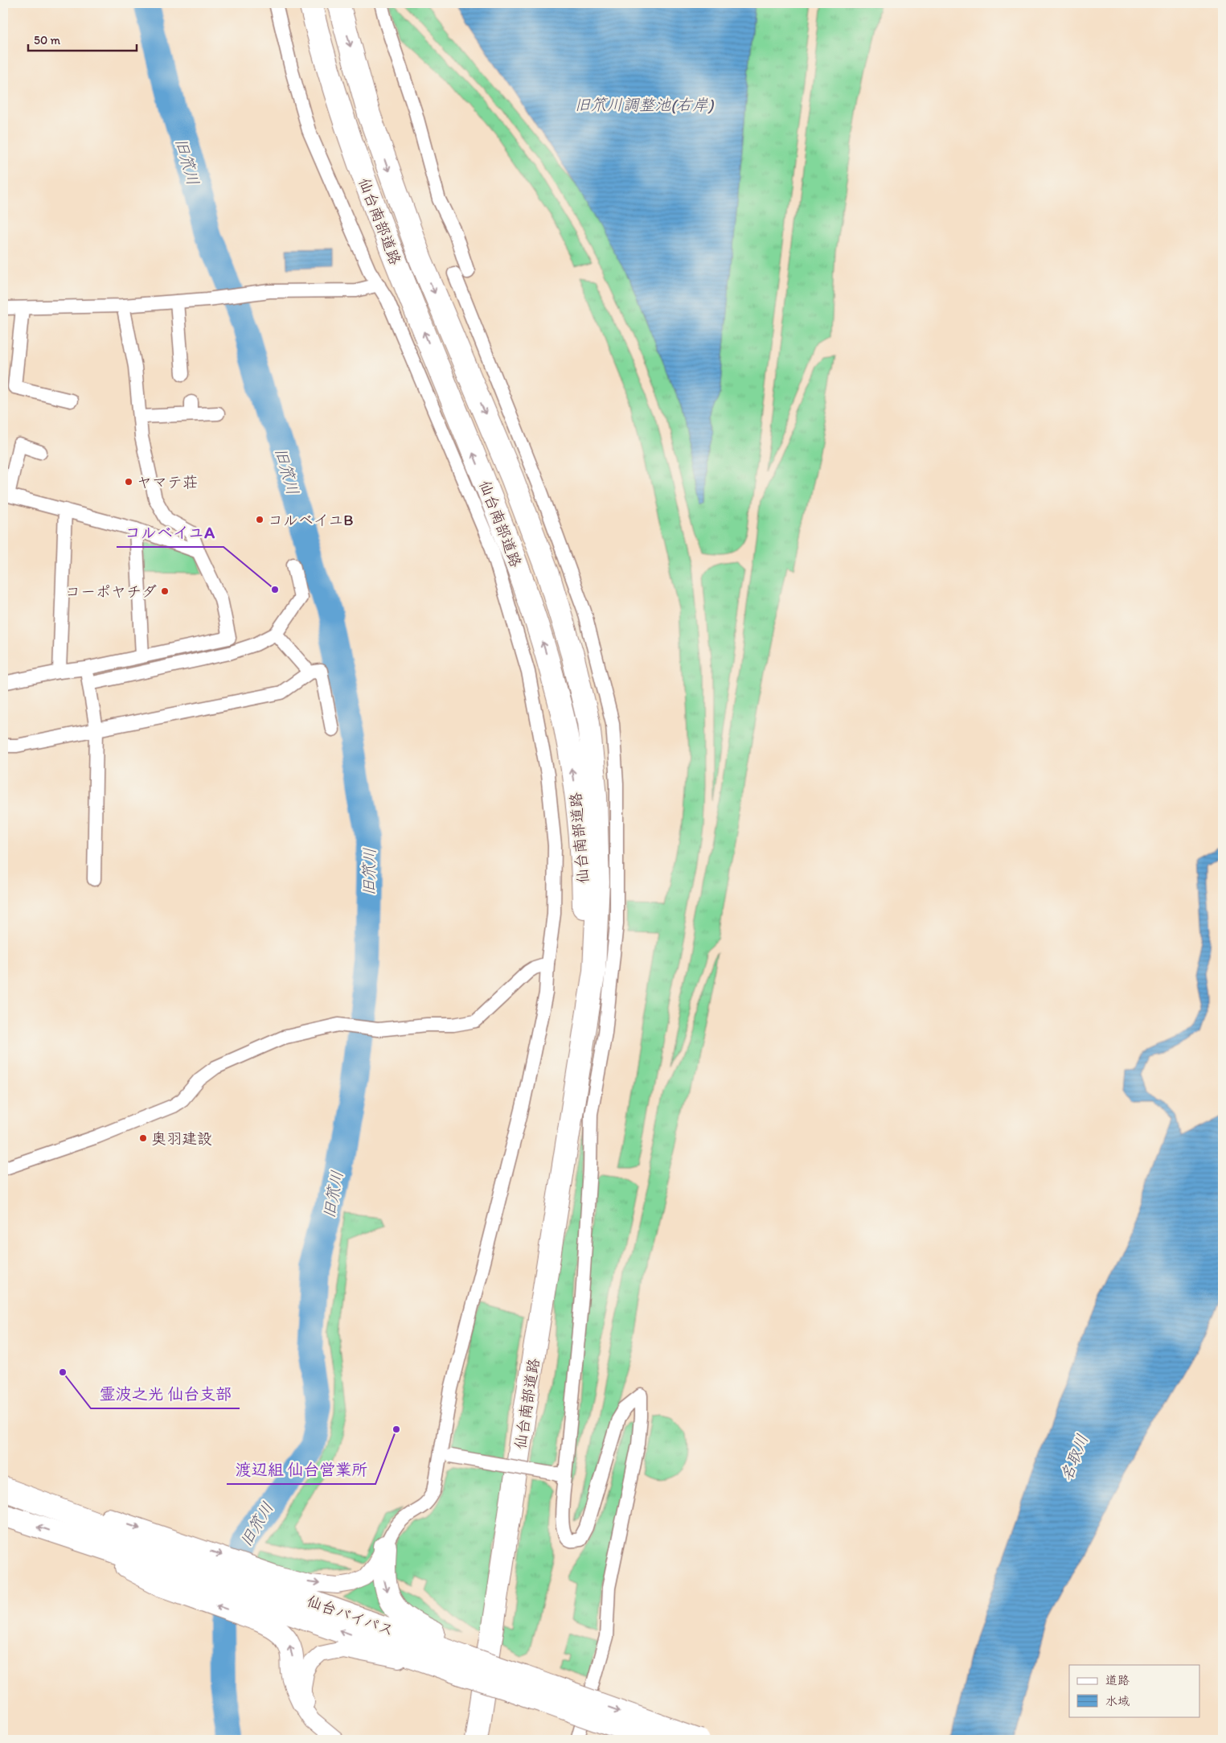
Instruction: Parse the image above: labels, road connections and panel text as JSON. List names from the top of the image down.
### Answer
{
  "streets": {
    "highway": ["仙台南部道路", "仙台バイパス"]
  },
  "water": ["旧笊川調整池(右岸)", "旧笊川", "名取川"],
  "places": [
    "ヤマテ荘",
    "コルベイユB",
    "コルベイユA",
    "コーポヤチダ",
    "奥羽建設",
    "霊波之光 仙台支部",
    "渡辺組 仙台営業所"
  ],
  "legend": ["道路", "水域"],
  "scale_bar": "50 m"
}
